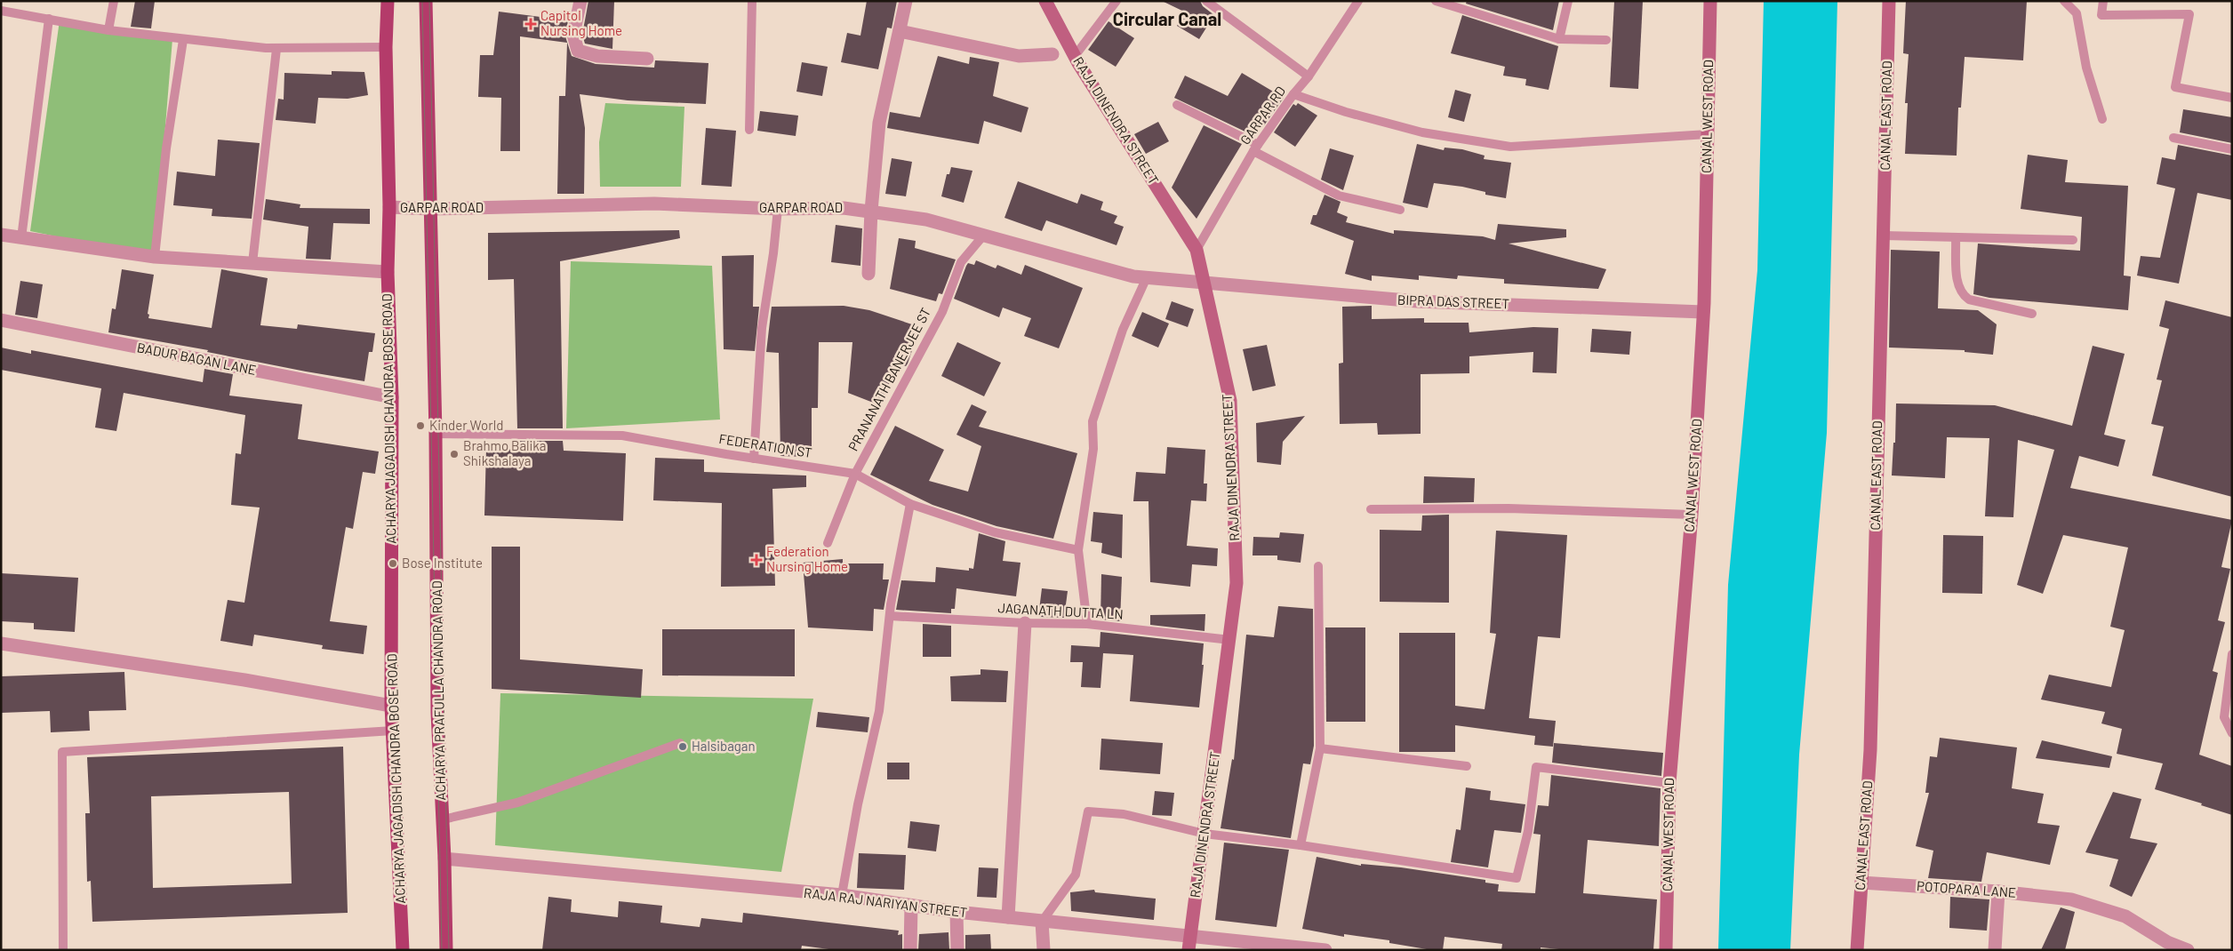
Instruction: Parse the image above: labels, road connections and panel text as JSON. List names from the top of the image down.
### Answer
{
  "streets": {
    "main road": [
      "CANAL EAST ROAD",
      "CANAL WEST ROAD",
      "RAJA DINENDRA STREET",
      "ACHARYA JAGADISH CHANDRA BOSE ROAD",
      "ACHARYA PRAFULLA CHANDRA ROAD"
    ],
    "street": [
      "GARPAR ROAD",
      "BIPRA DAS STREET",
      "BADUR BAGAN LANE",
      "POTOPARA LANE",
      "RAJA RAJ NARIYAN STREET"
    ],
    "lane": [
      "GARPAR RD",
      "PRANANATH BANERJEE ST",
      "FEDERATION ST",
      "JAGANATH DUTTA LN"
    ]
  },
  "crossings": [
    ["GARPAR RD", "RAJA DINENDRA STREET"],
    ["CANAL EAST ROAD", "POTOPARA LANE"],
    ["CANAL WEST ROAD", "BIPRA DAS STREET"],
    ["RAJA DINENDRA STREET", "GARPAR ROAD"],
    ["RAJA DINENDRA STREET", "BIPRA DAS STREET"],
    ["RAJA DINENDRA STREET", "JAGANATH DUTTA LN"],
    ["RAJA DINENDRA STREET", "RAJA RAJ NARIYAN STREET"],
    ["GARPAR ROAD", "BIPRA DAS STREET"],
    ["GARPAR ROAD", "PRANANATH BANERJEE ST"],
    ["GARPAR ROAD", "ACHARYA JAGADISH CHANDRA BOSE ROAD"],
    ["GARPAR ROAD", "ACHARYA PRAFULLA CHANDRA ROAD"],
    ["BADUR BAGAN LANE", "ACHARYA JAGADISH CHANDRA BOSE ROAD"],
    ["PRANANATH BANERJEE ST", "FEDERATION ST"],
    ["FEDERATION ST", "ACHARYA PRAFULLA CHANDRA ROAD"],
    ["ACHARYA PRAFULLA CHANDRA ROAD", "RAJA RAJ NARIYAN STREET"]
  ],
  "districts": ["Circular Canal"],
  "places": {
    "health": ["Capitol Nursing Home", "Federation Nursing Home"],
    "other": [
      "Kinder World",
      "Brahmo Balika Shikshalaya",
      "Bose Institute",
      "Halsibagan"
    ]
  }
}
